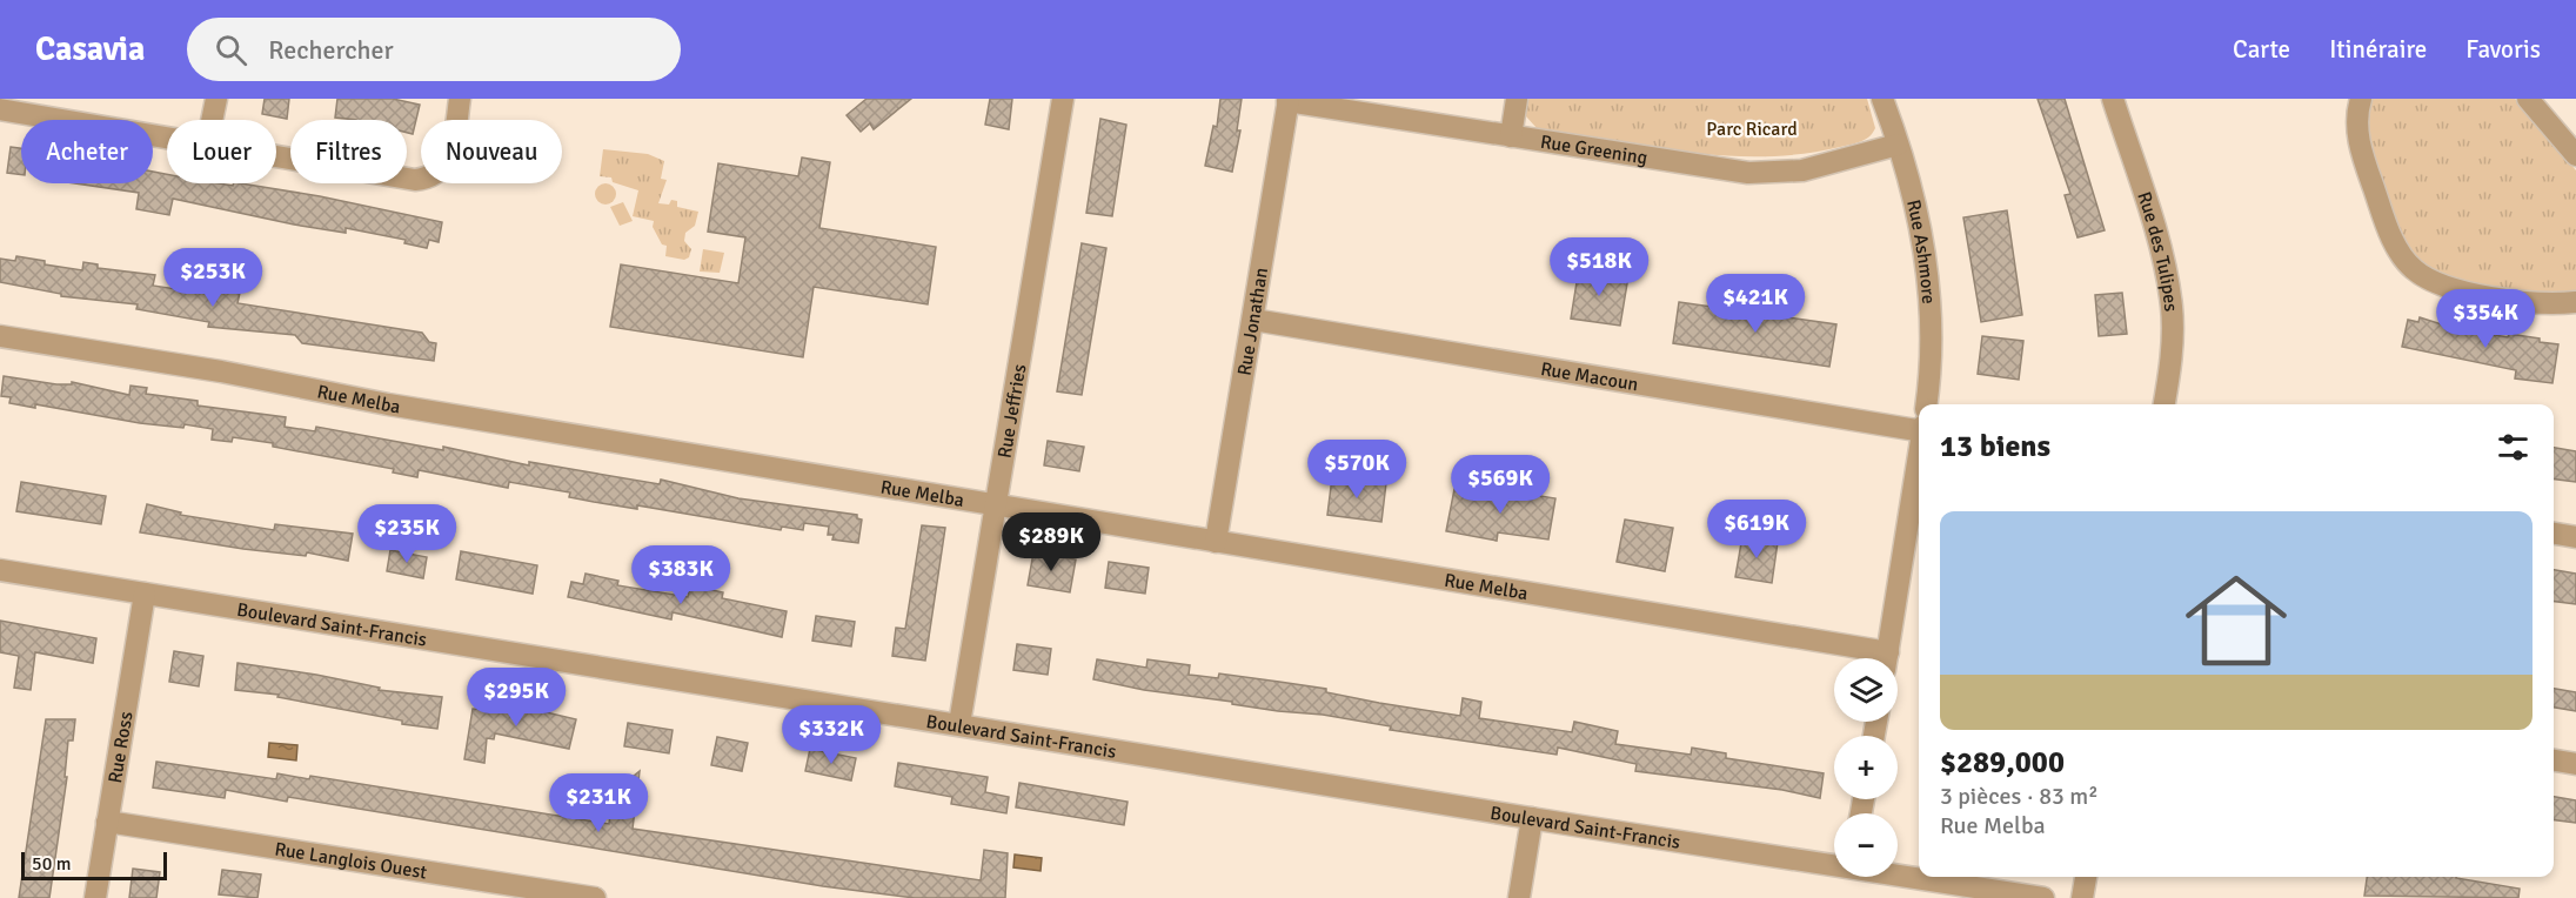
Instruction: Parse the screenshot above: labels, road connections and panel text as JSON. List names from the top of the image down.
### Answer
{
  "streets": {
    "street": [
      "Rue Greening",
      "Rue Ashmore",
      "Rue des Tulipes",
      "Rue Jonathan",
      "Rue Macoun",
      "Rue Melba",
      "Rue Jeffries",
      "Boulevard Saint-Francis",
      "Rue Ross",
      "Rue Langlois Ouest"
    ]
  },
  "crossings": [
    ["Rue Greening", "Rue Ashmore"],
    ["Rue Greening", "Rue Jonathan"],
    ["Rue Jonathan", "Rue Macoun"],
    ["Rue Jonathan", "Rue Melba"],
    ["Rue Melba", "Rue Jeffries"],
    ["Rue Jeffries", "Boulevard Saint-Francis"],
    ["Boulevard Saint-Francis", "Rue Ross"],
    ["Rue Ross", "Rue Langlois Ouest"]
  ],
  "parks": ["Parc Ricard"],
  "scale_bar": "50 m",
  "page": {
    "header": "Casavia",
    "search": "Rechercher",
    "nav": ["Carte", "Itinéraire", "Favoris"],
    "chip": [
      "Acheter",
      "Louer",
      "Filtres",
      "Nouveau"
    ],
    "price": [
      "$518K",
      "$253K",
      "$421K",
      "$354K",
      "$570K",
      "$569K",
      "$619K",
      "$235K",
      "$289K",
      "$383K",
      "$295K",
      "$332K",
      "$231K"
    ],
    "heading": "13 biens",
    "list": [
      {
        "name": "$289,000",
        "note": "3 pièces · 83 m² · Rue Melba"
      }
    ],
    "map_buttons": ["+", "−"],
    "scale": "50 m"
  }
}
